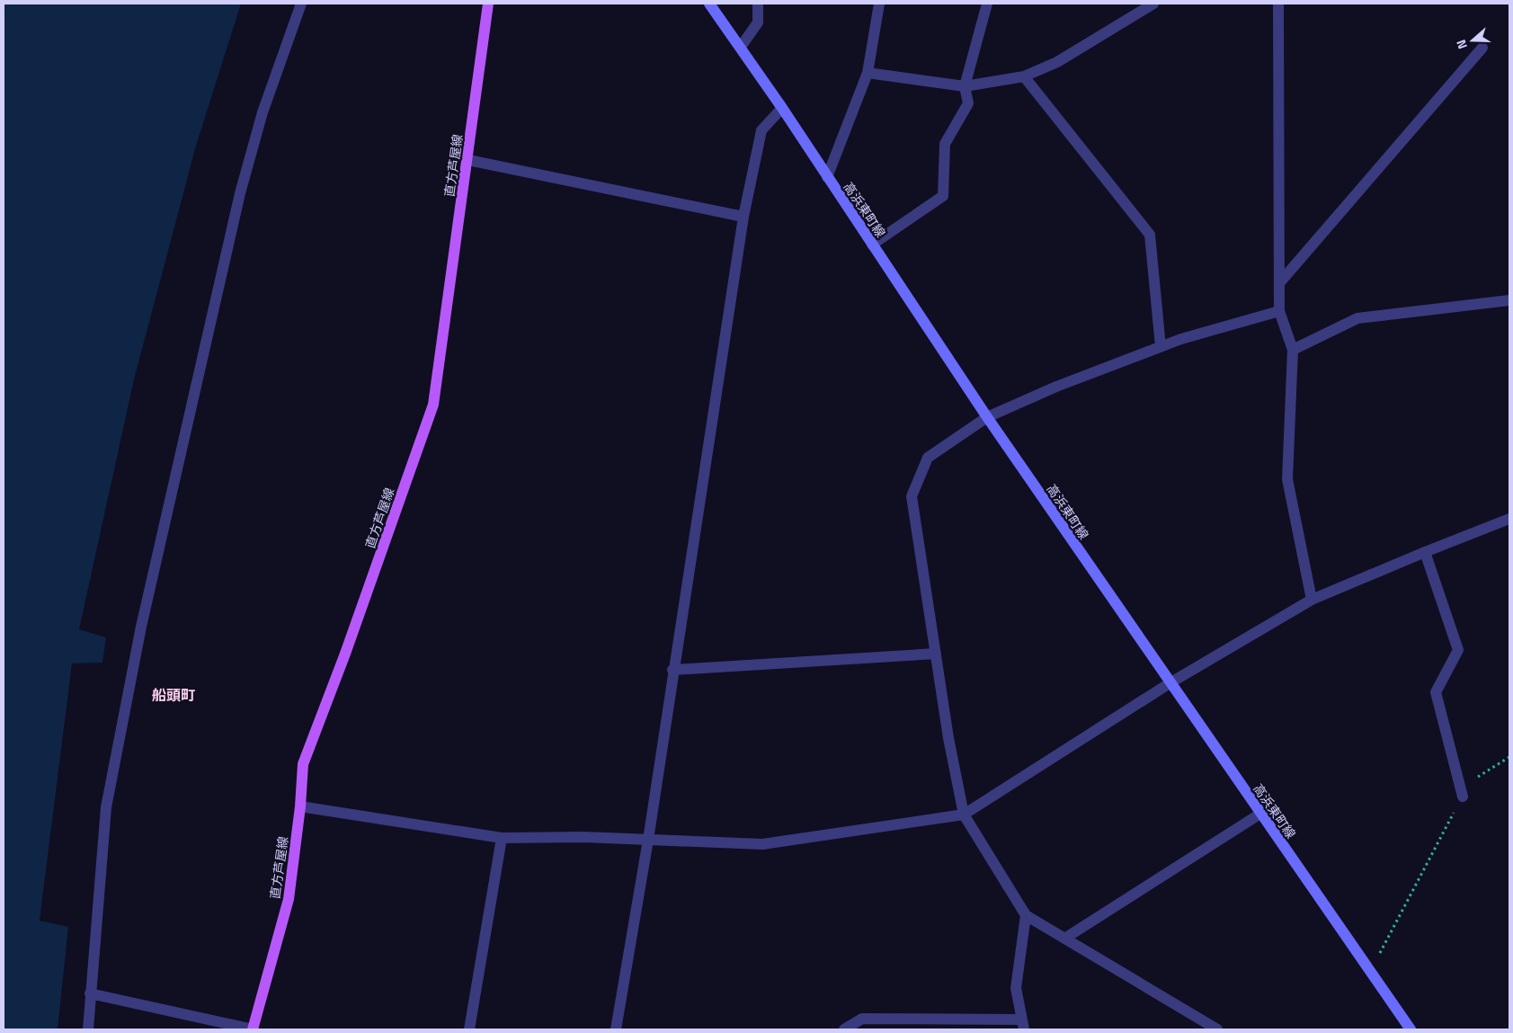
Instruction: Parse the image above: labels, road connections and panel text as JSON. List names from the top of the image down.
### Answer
{
  "streets": {
    "main road": ["直方芦屋線", "高浜東町線"]
  },
  "districts": ["船頭町"],
  "north": "left"
}
